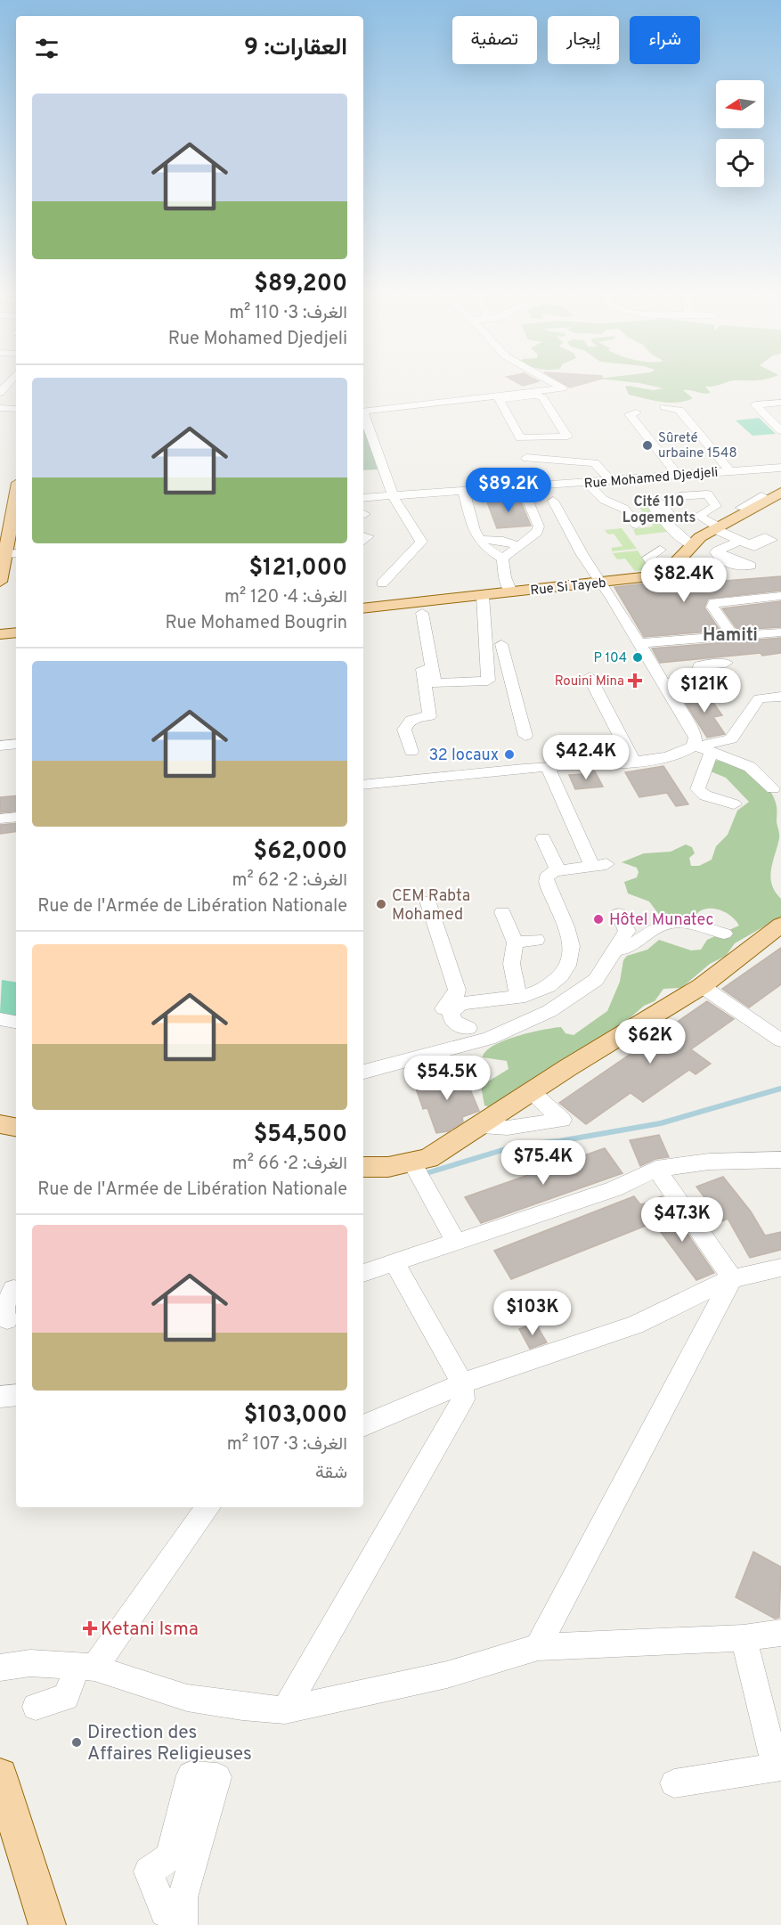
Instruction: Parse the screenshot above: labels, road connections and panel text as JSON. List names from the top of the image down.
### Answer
{
  "streets": {
    "main road": ["Rue Si Tayeb"],
    "street": ["Rue Mohamed Djedjeli"]
  },
  "districts": ["Cité 110 Logements", "Hamiti"],
  "places": {
    "other": [
      "Sûreté urbaine 1548",
      "P 104",
      "32 locaux",
      "CEM Rabta Mohamed",
      "Hôtel Munatec",
      "Direction des Affaires Religieuses"
    ],
    "health": ["Rouini Mina", "Ketani Isma"]
  },
  "north": "left",
  "page": {
    "chip": ["شراء", "إيجار", "تصفية"],
    "heading": "العقارات: 9",
    "list": [
      {
        "name": "$89,200",
        "note": "الغرف: 3 · 110 m² · Rue Mohamed Djedjeli"
      },
      {
        "name": "$121,000",
        "note": "الغرف: 4 · 120 m² · Rue Mohamed Bougrin"
      },
      {
        "name": "$62,000",
        "note": "الغرف: 2 · 62 m² · Rue de l'Armée de Libération Nationale"
      },
      {
        "name": "$54,500",
        "note": "الغرف: 2 · 66 m² · Rue de l'Armée de Libération Nationale"
      },
      {
        "name": "$103,000",
        "note": "الغرف: 3 · 107 m² · شقة"
      }
    ],
    "price": [
      "$89.2K",
      "$82.4K",
      "$121K",
      "$42.4K",
      "$62K",
      "$54.5K",
      "$75.4K",
      "$47.3K",
      "$103K"
    ]
  }
}
